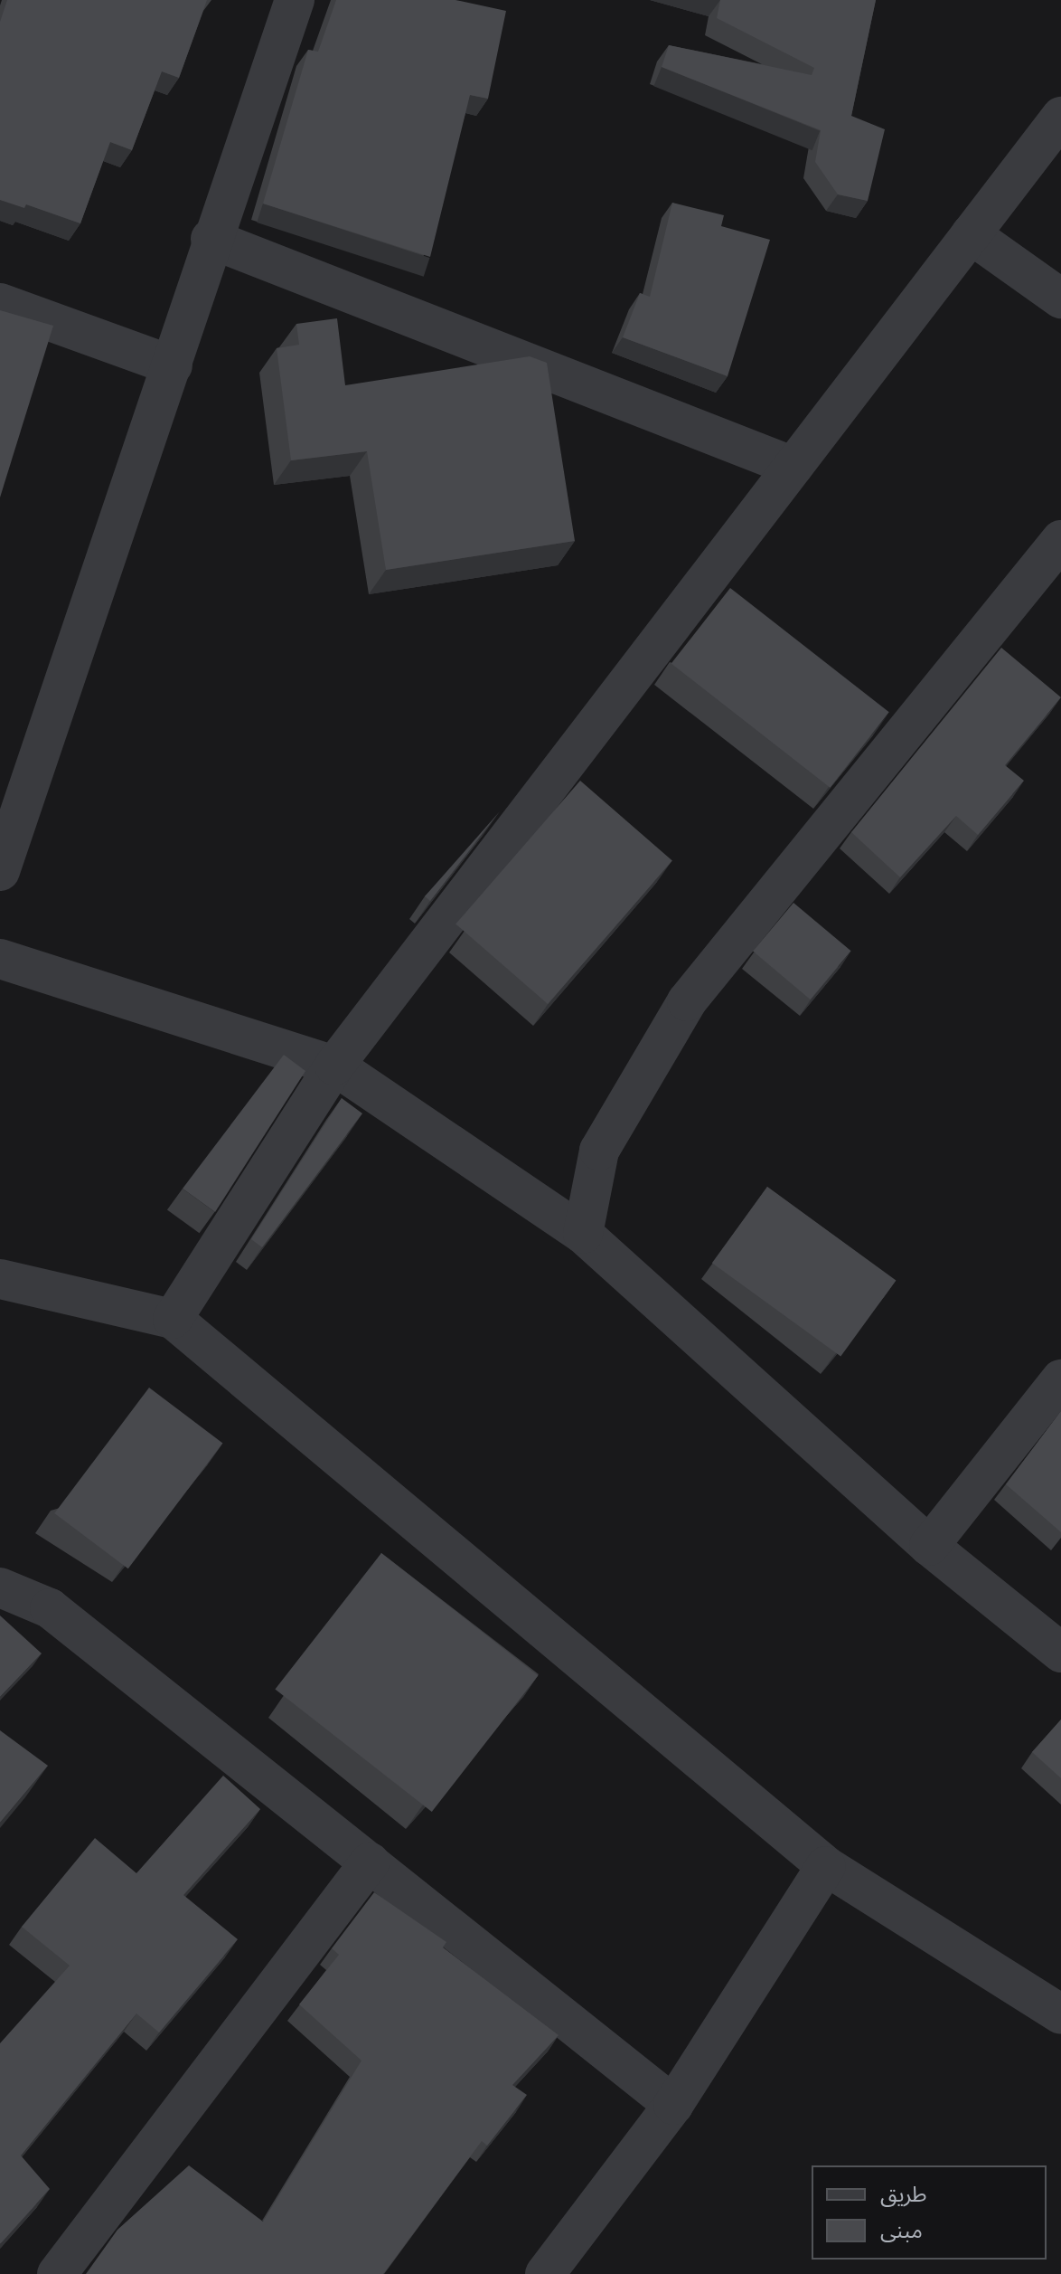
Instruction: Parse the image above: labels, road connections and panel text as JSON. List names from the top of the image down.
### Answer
{
  "legend": ["طريق", "مبنى"]
}
